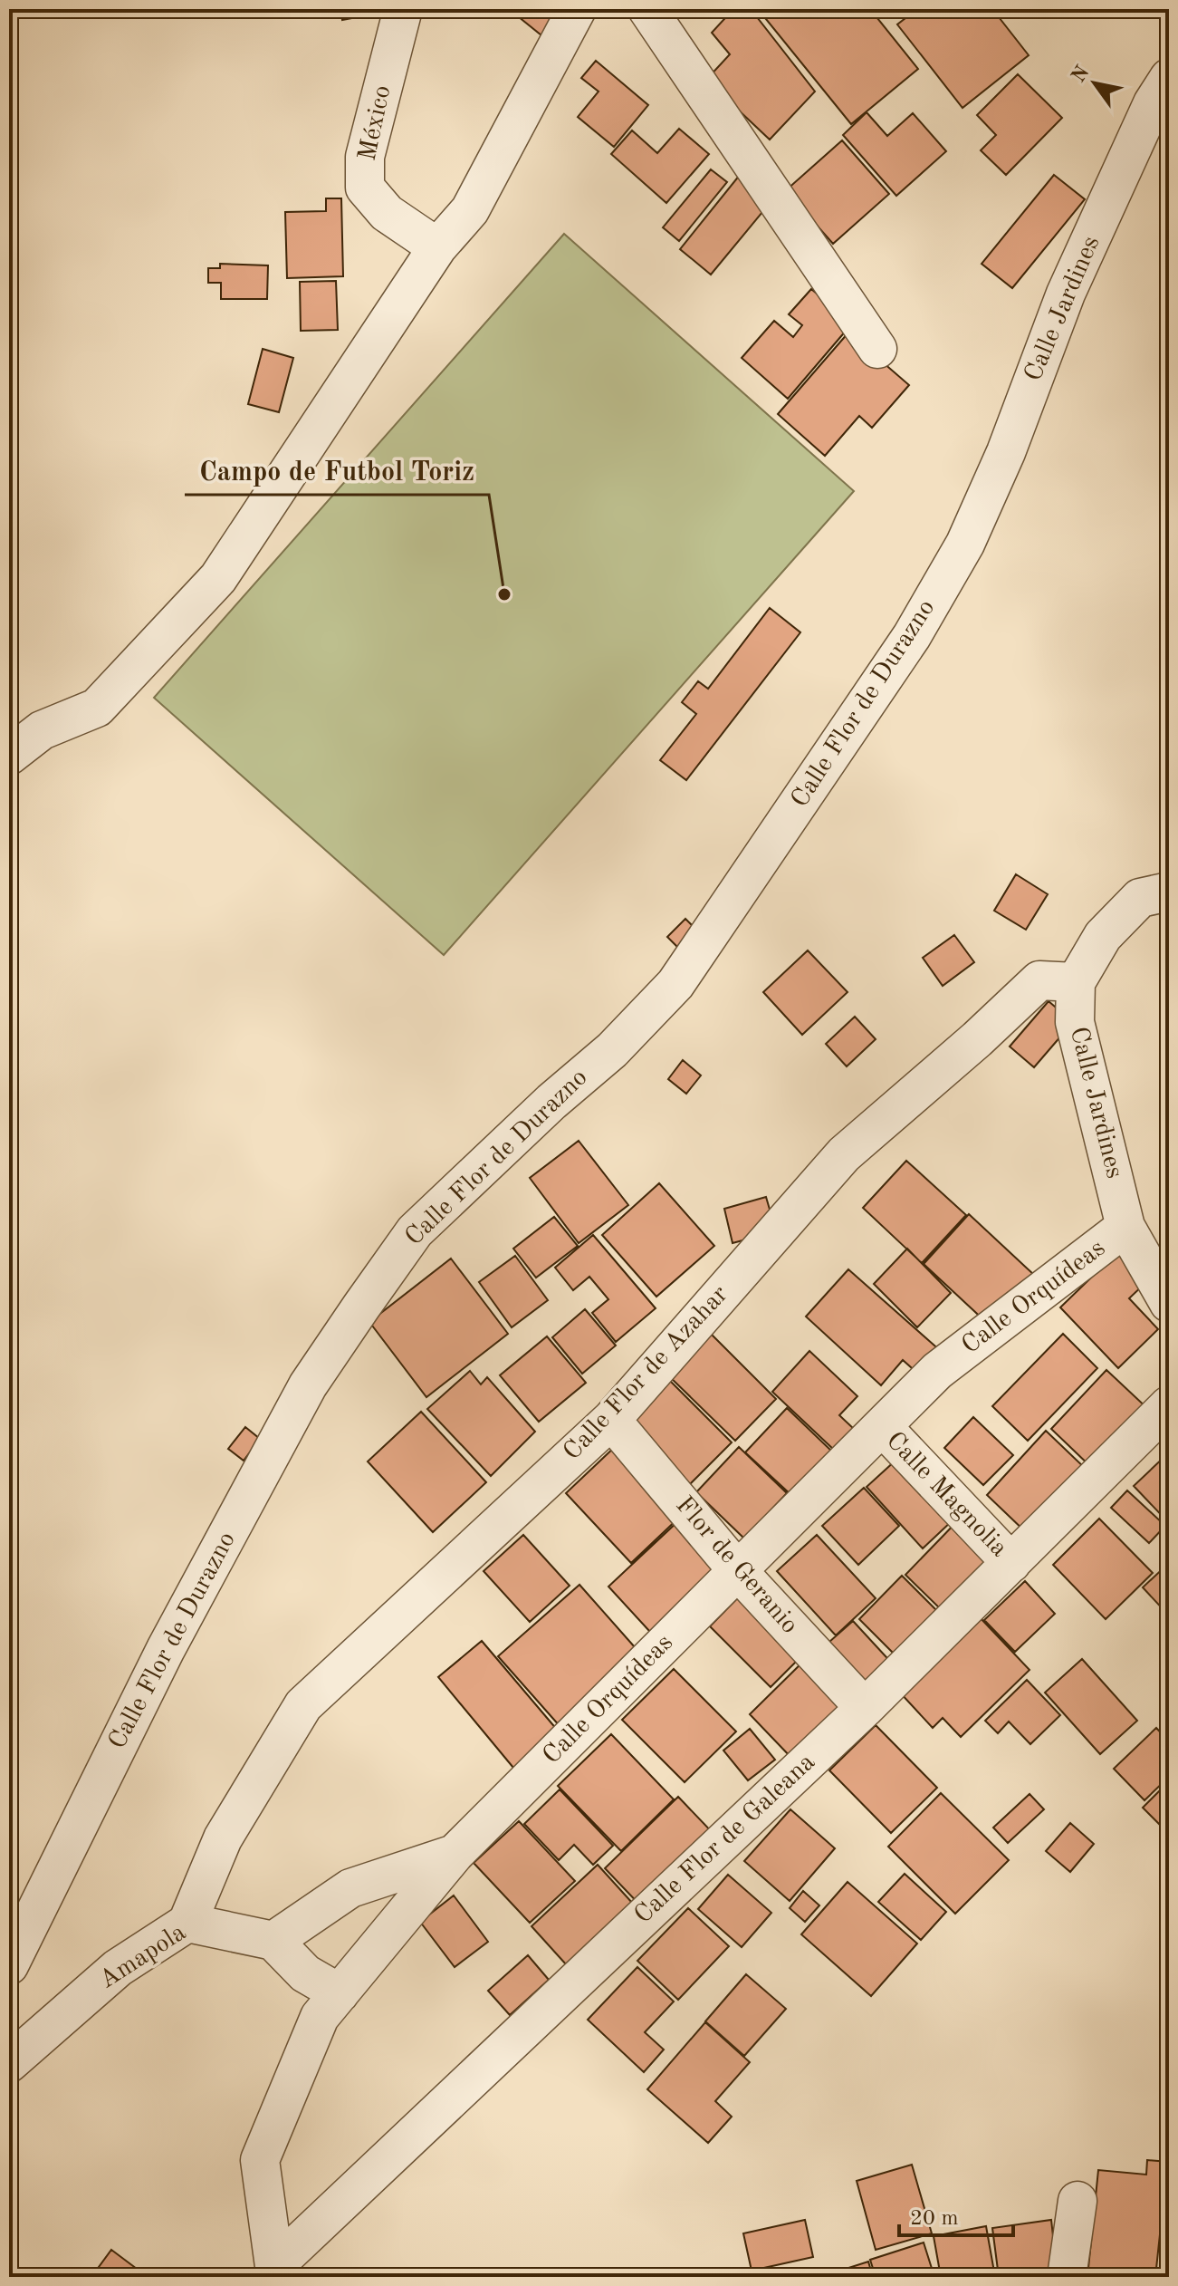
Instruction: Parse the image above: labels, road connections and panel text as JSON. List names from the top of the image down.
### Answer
{
  "streets": {
    "street": [
      "México",
      "Calle Jardines",
      "Calle Flor de Durazno",
      "Calle Orquídeas",
      "Calle Flor de Azahar",
      "Calle Magnolia",
      "Flor de Geranio",
      "Calle Flor de Galeana",
      "Amapola"
    ]
  },
  "crossings": [
    ["Calle Jardines", "Calle Flor de Durazno"],
    ["Calle Jardines", "Calle Orquídeas"],
    ["Calle Jardines", "Calle Flor de Azahar"],
    ["Calle Orquídeas", "Calle Magnolia"],
    ["Calle Orquídeas", "Flor de Geranio"],
    ["Calle Orquídeas", "Calle Flor de Galeana"],
    ["Calle Flor de Azahar", "Flor de Geranio"],
    ["Calle Flor de Azahar", "Amapola"],
    ["Calle Magnolia", "Calle Flor de Galeana"],
    ["Flor de Geranio", "Calle Flor de Galeana"]
  ],
  "places": ["Campo de Futbol Toriz"],
  "scale_bar": "20 m",
  "north": "top left"
}
